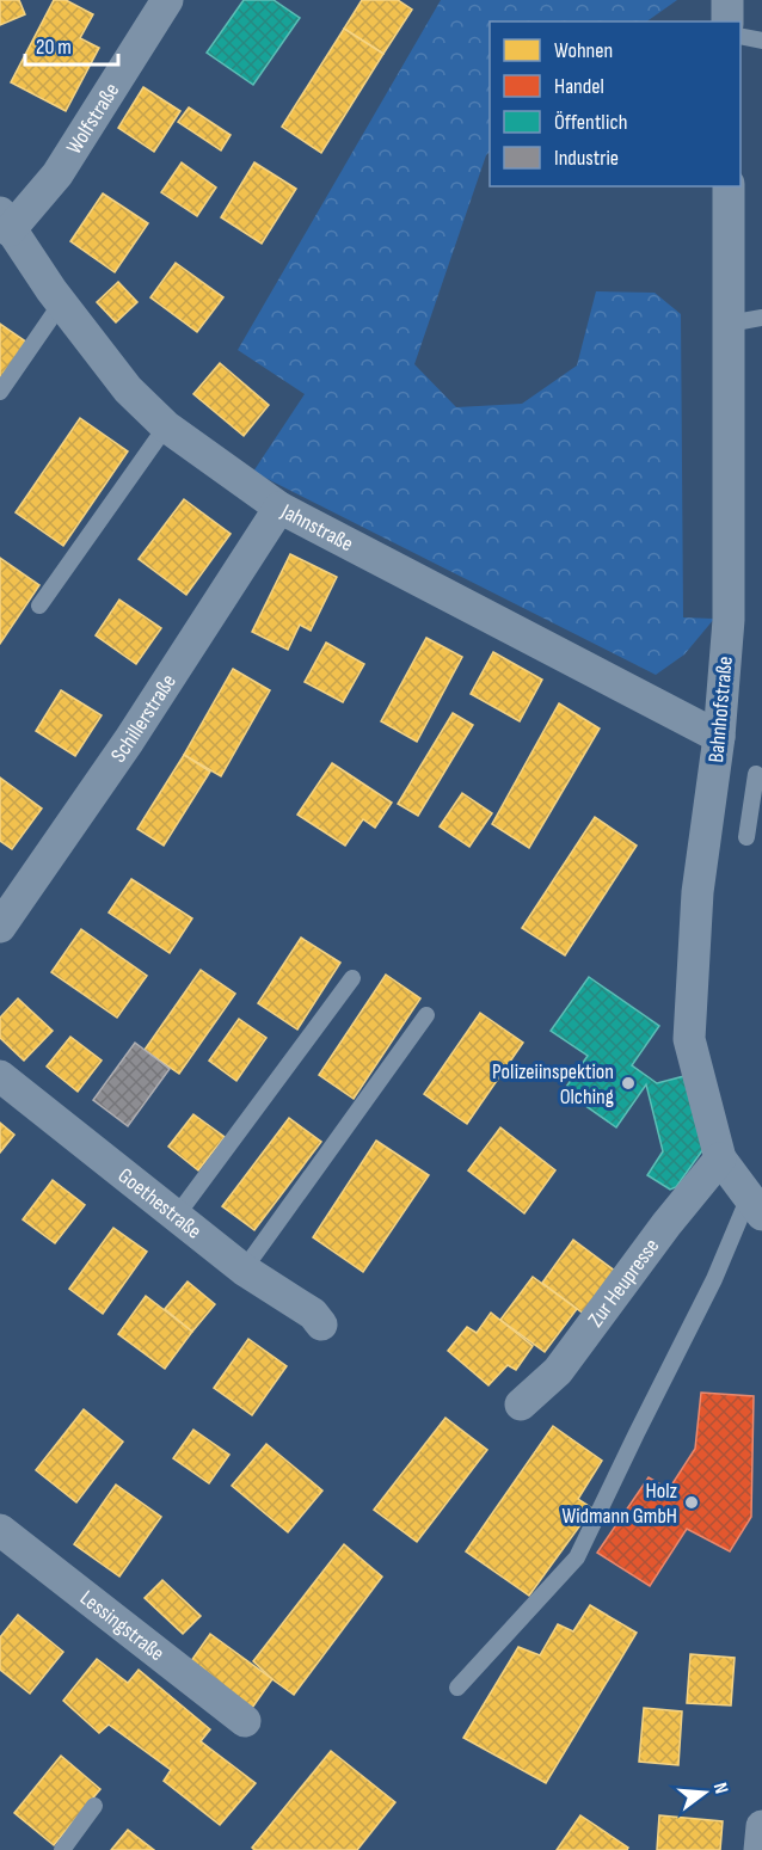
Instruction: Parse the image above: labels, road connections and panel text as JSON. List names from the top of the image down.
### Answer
{
  "streets": {
    "street": [
      "Wolfstraße",
      "Jahnstraße",
      "Bahnhofstraße",
      "Schillerstraße",
      "Goethestraße",
      "Zur Heupresse",
      "Lessingstraße"
    ]
  },
  "crossings": [
    ["Wolfstraße", "Jahnstraße"],
    ["Jahnstraße", "Bahnhofstraße"],
    ["Jahnstraße", "Schillerstraße"],
    ["Bahnhofstraße", "Zur Heupresse"]
  ],
  "places": ["Polizeiinspektion Olching", "Holz Widmann GmbH"],
  "legend": [
    "Wohnen",
    "Handel",
    "Öffentlich",
    "Industrie"
  ],
  "scale_bar": "20 m",
  "north": "right"
}
